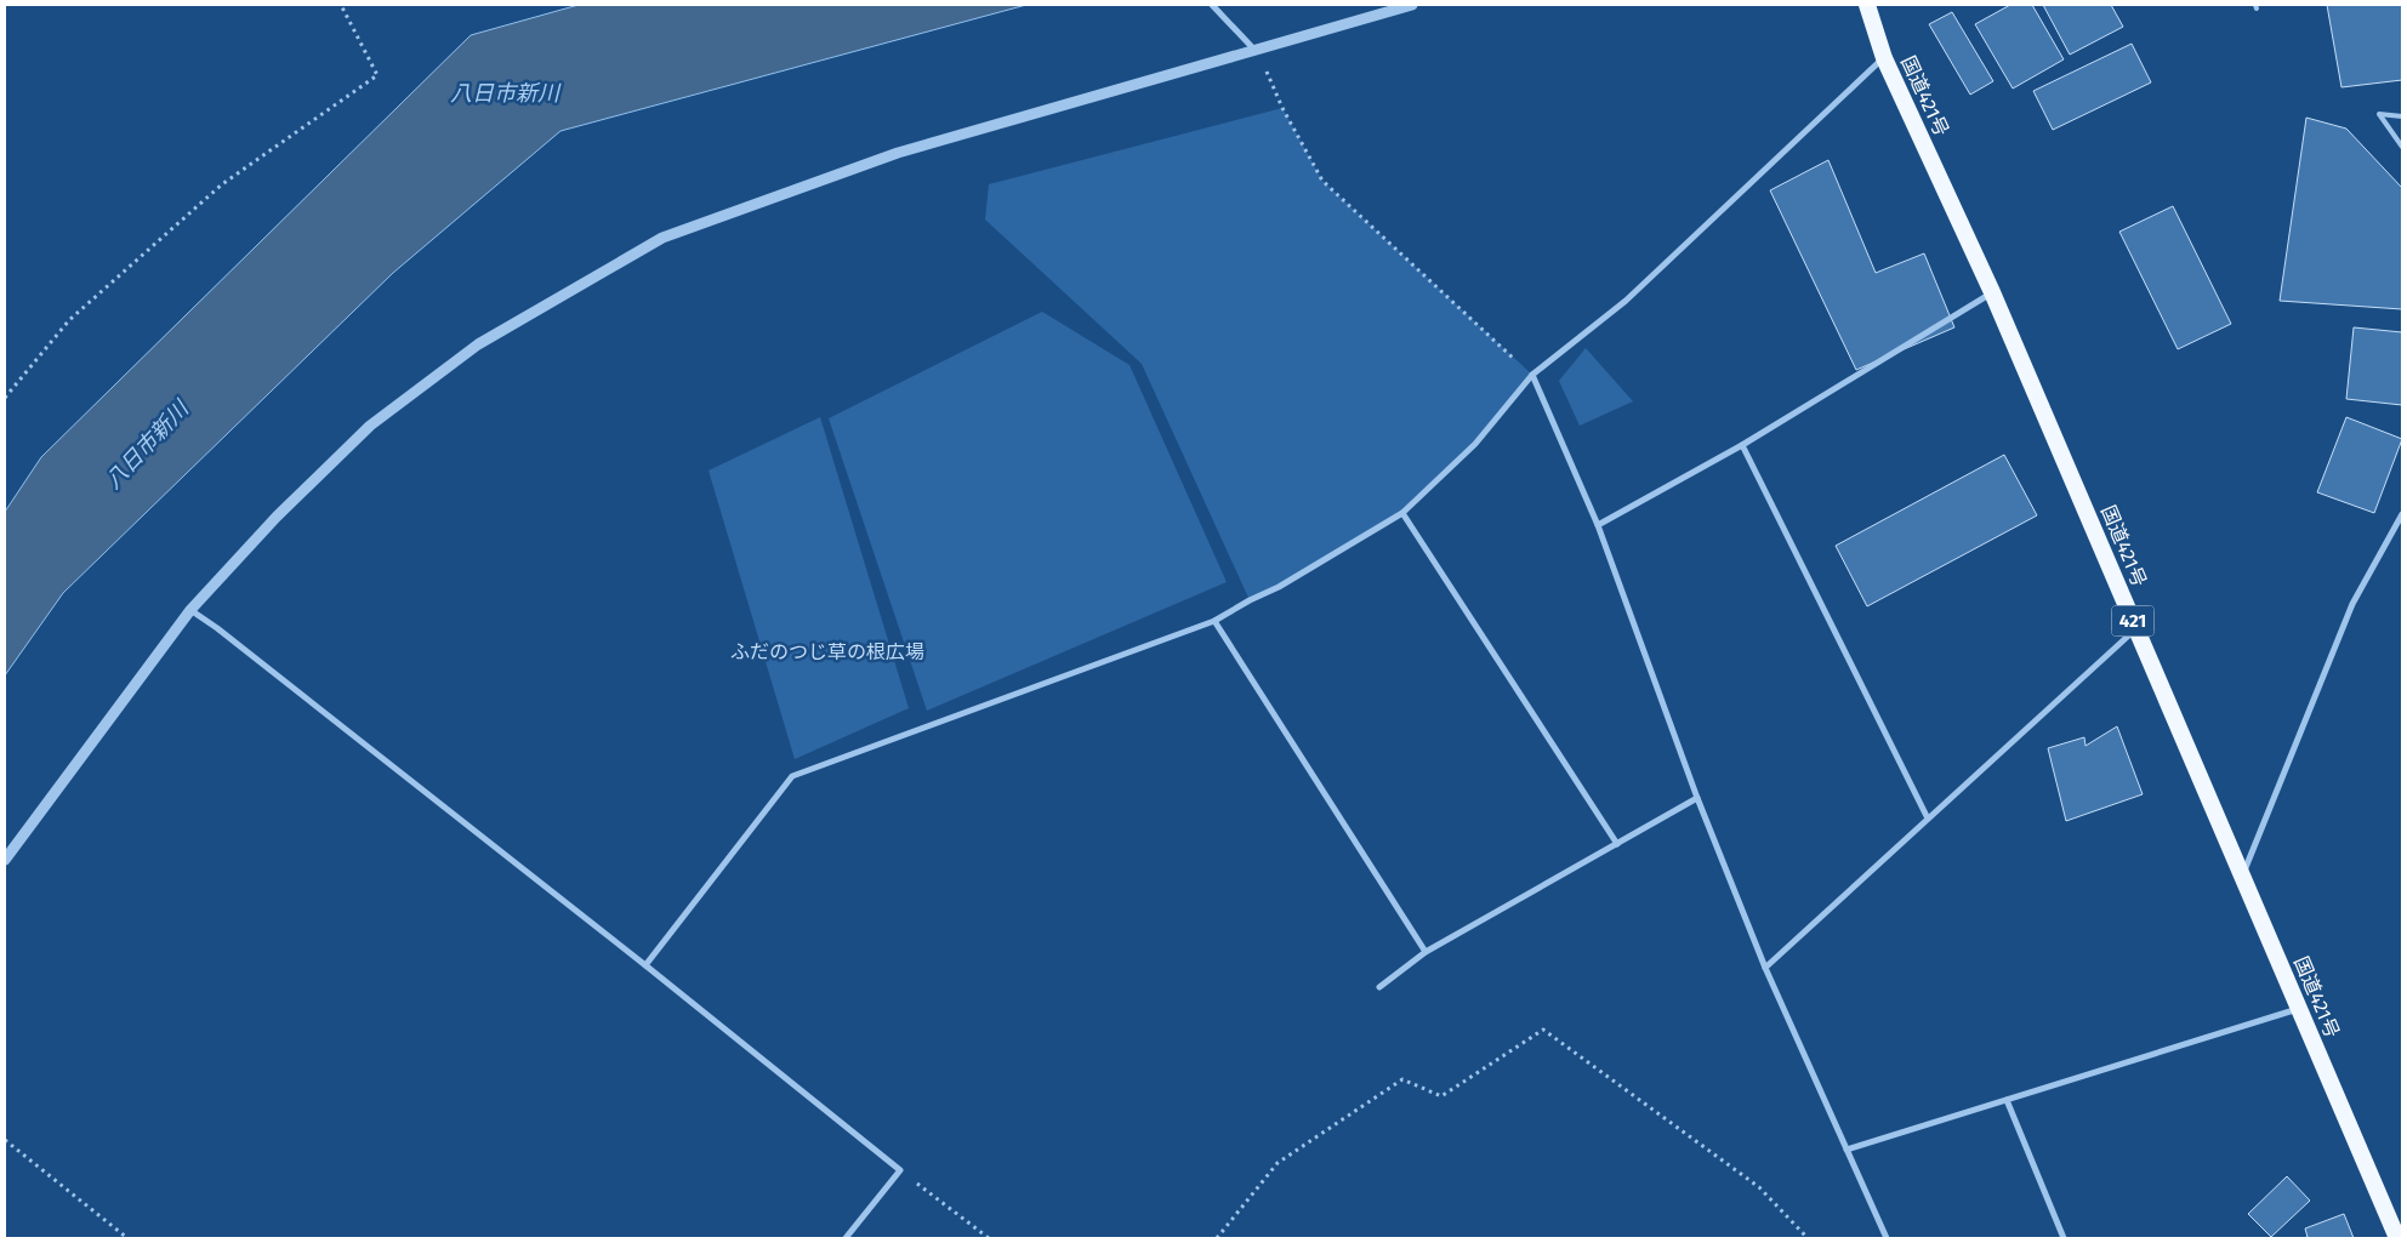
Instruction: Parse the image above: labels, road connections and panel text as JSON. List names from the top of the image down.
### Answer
{
  "streets": {
    "highway": ["国道421号", "421"]
  },
  "water": ["八日市新川"],
  "parks": ["ふだのつじ草の根広場"]
}
